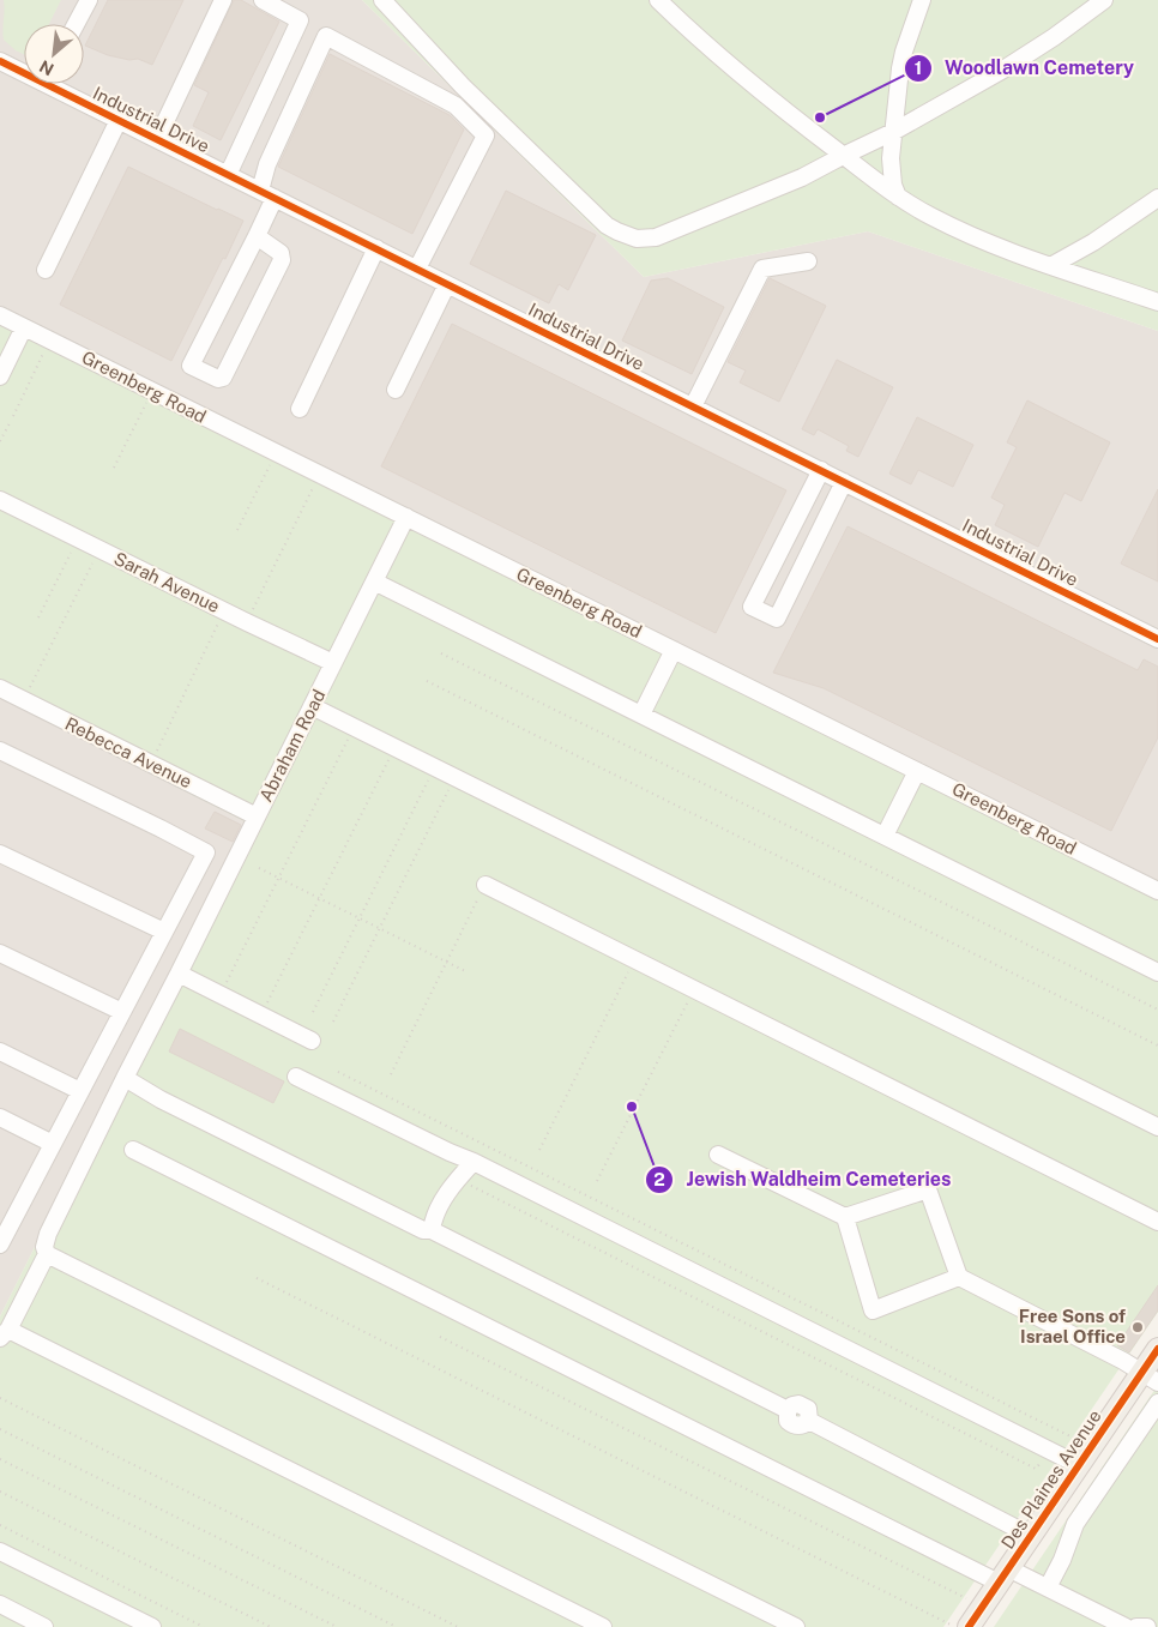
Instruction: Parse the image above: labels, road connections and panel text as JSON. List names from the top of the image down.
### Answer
{
  "streets": {
    "main road": ["Des Plaines Avenue"],
    "street": [
      "Industrial Drive",
      "Greenberg Road",
      "Sarah Avenue",
      "Abraham Road",
      "Rebecca Avenue"
    ]
  },
  "crossings": [
    ["Greenberg Road", "Abraham Road"],
    ["Sarah Avenue", "Abraham Road"],
    ["Abraham Road", "Rebecca Avenue"]
  ],
  "places": ["Woodlawn Cemetery", "Jewish Waldheim Cemeteries", "Free Sons of Israel Office"],
  "north": "bottom left"
}
